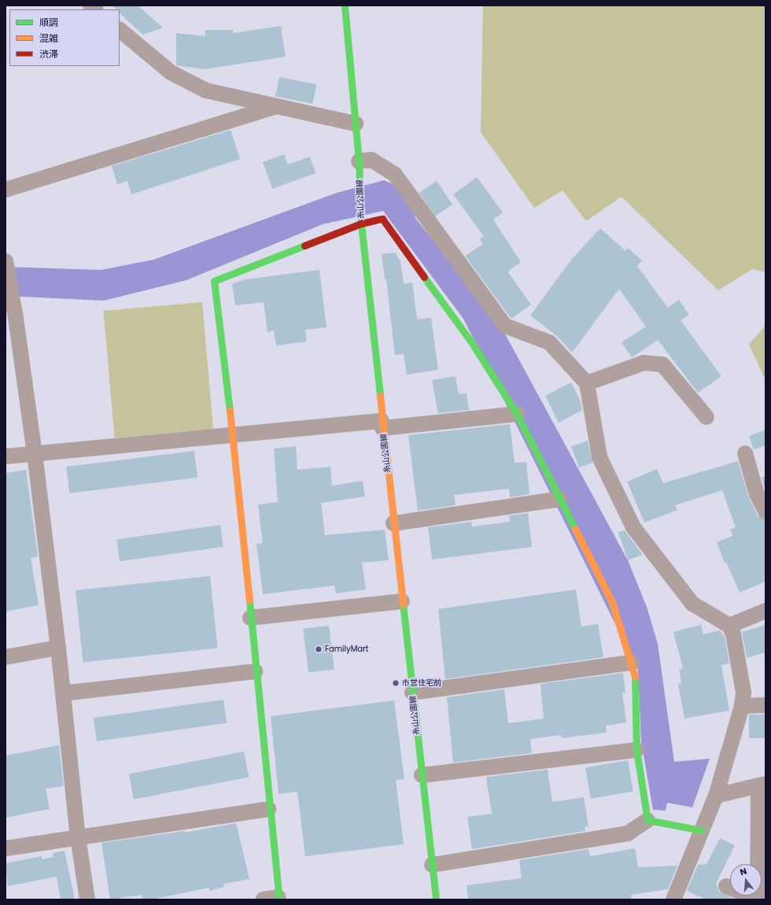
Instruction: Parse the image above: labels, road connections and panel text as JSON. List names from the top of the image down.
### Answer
{
  "streets": {
    "street": ["糸山公園線"]
  },
  "places": ["FamilyMart", "市営住宅前"],
  "legend": ["順調", "混雑", "渋滞"],
  "north": "top"
}
